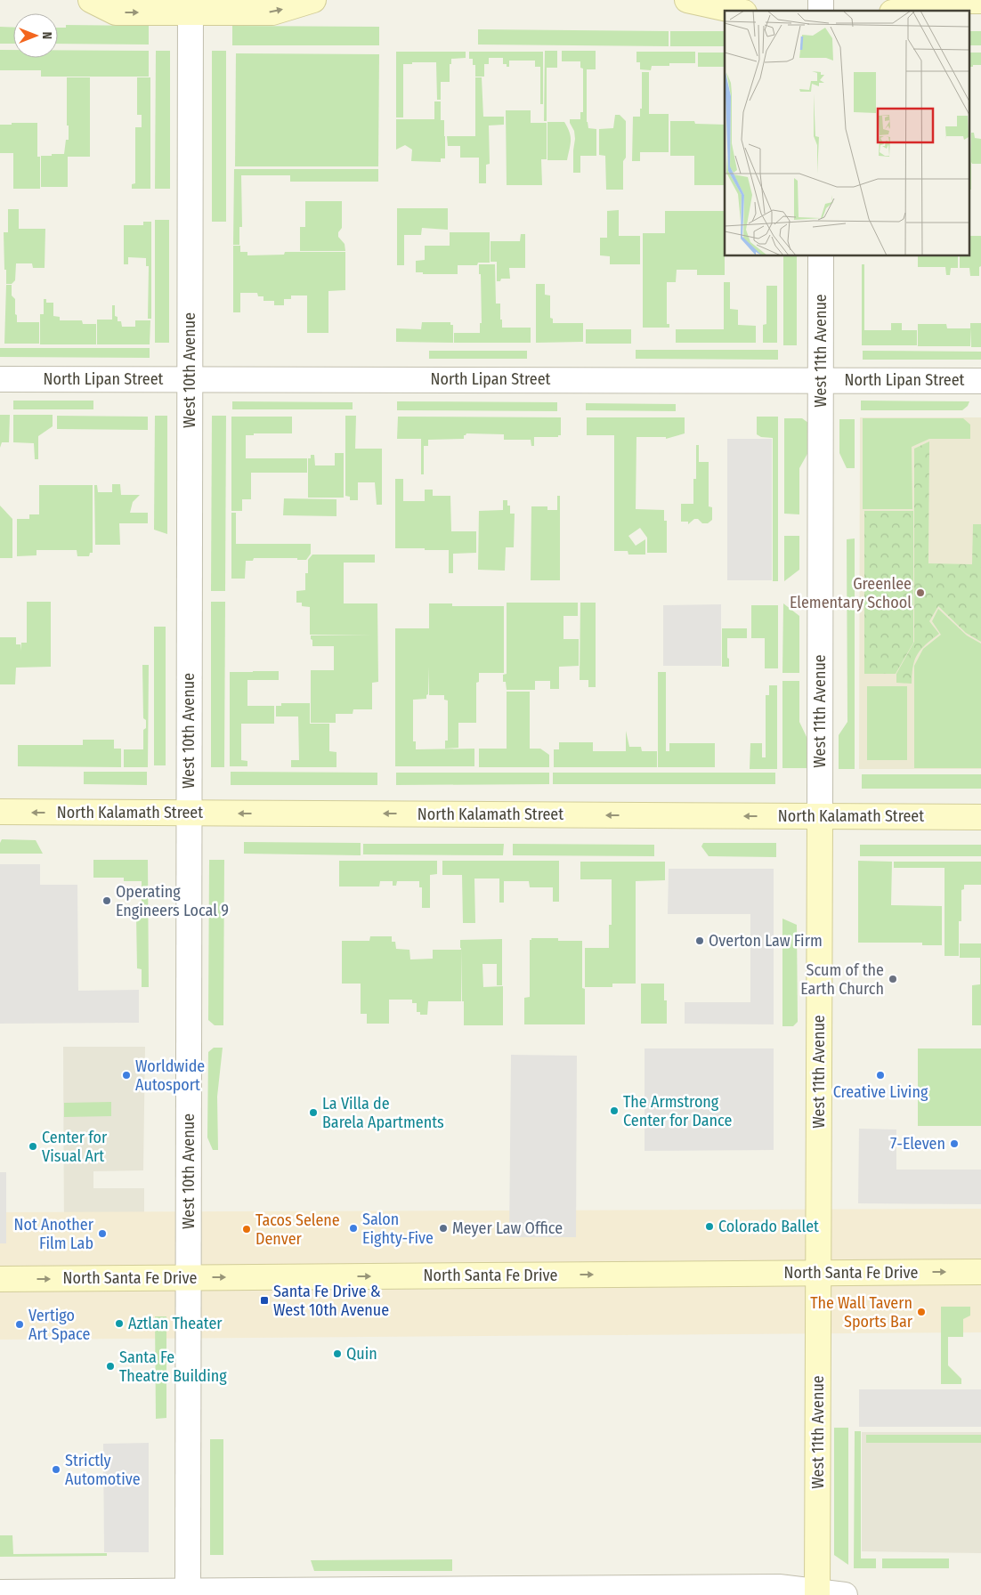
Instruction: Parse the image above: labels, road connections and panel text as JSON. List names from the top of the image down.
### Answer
{
  "streets": {
    "main road": ["West 11th Avenue", "North Kalamath Street", "North Santa Fe Drive"],
    "street": ["West 10th Avenue", "North Lipan Street"]
  },
  "crossings": [
    ["West 11th Avenue", "North Lipan Street"],
    ["West 11th Avenue", "North Kalamath Street"],
    ["West 11th Avenue", "North Santa Fe Drive"],
    ["West 10th Avenue", "North Lipan Street"],
    ["West 10th Avenue", "North Kalamath Street"],
    ["West 10th Avenue", "North Santa Fe Drive"]
  ],
  "one_way": ["North Kalamath Street", "North Santa Fe Drive"],
  "places": {
    "other": [
      "Greenlee Elementary School",
      "Operating Engineers Local 9",
      "Overton Law Firm",
      "Scum of the Earth Church",
      "Worldwide Autosport",
      "Creative Living",
      "The Armstrong Center for Dance",
      "La Villa de Barela Apartments",
      "7-Eleven",
      "Center for Visual Art",
      "Colorado Ballet",
      "Salon Eighty-Five",
      "Meyer Law Office",
      "Tacos Selene Denver",
      "Not Another Film Lab",
      "The Wall Tavern Sports Bar",
      "Aztlan Theater",
      "Vertigo Art Space",
      "Quin",
      "Santa Fe Theatre Building",
      "Strictly Automotive"
    ],
    "transit": ["Santa Fe Drive & West 10th Avenue"]
  },
  "north": "right"
}
